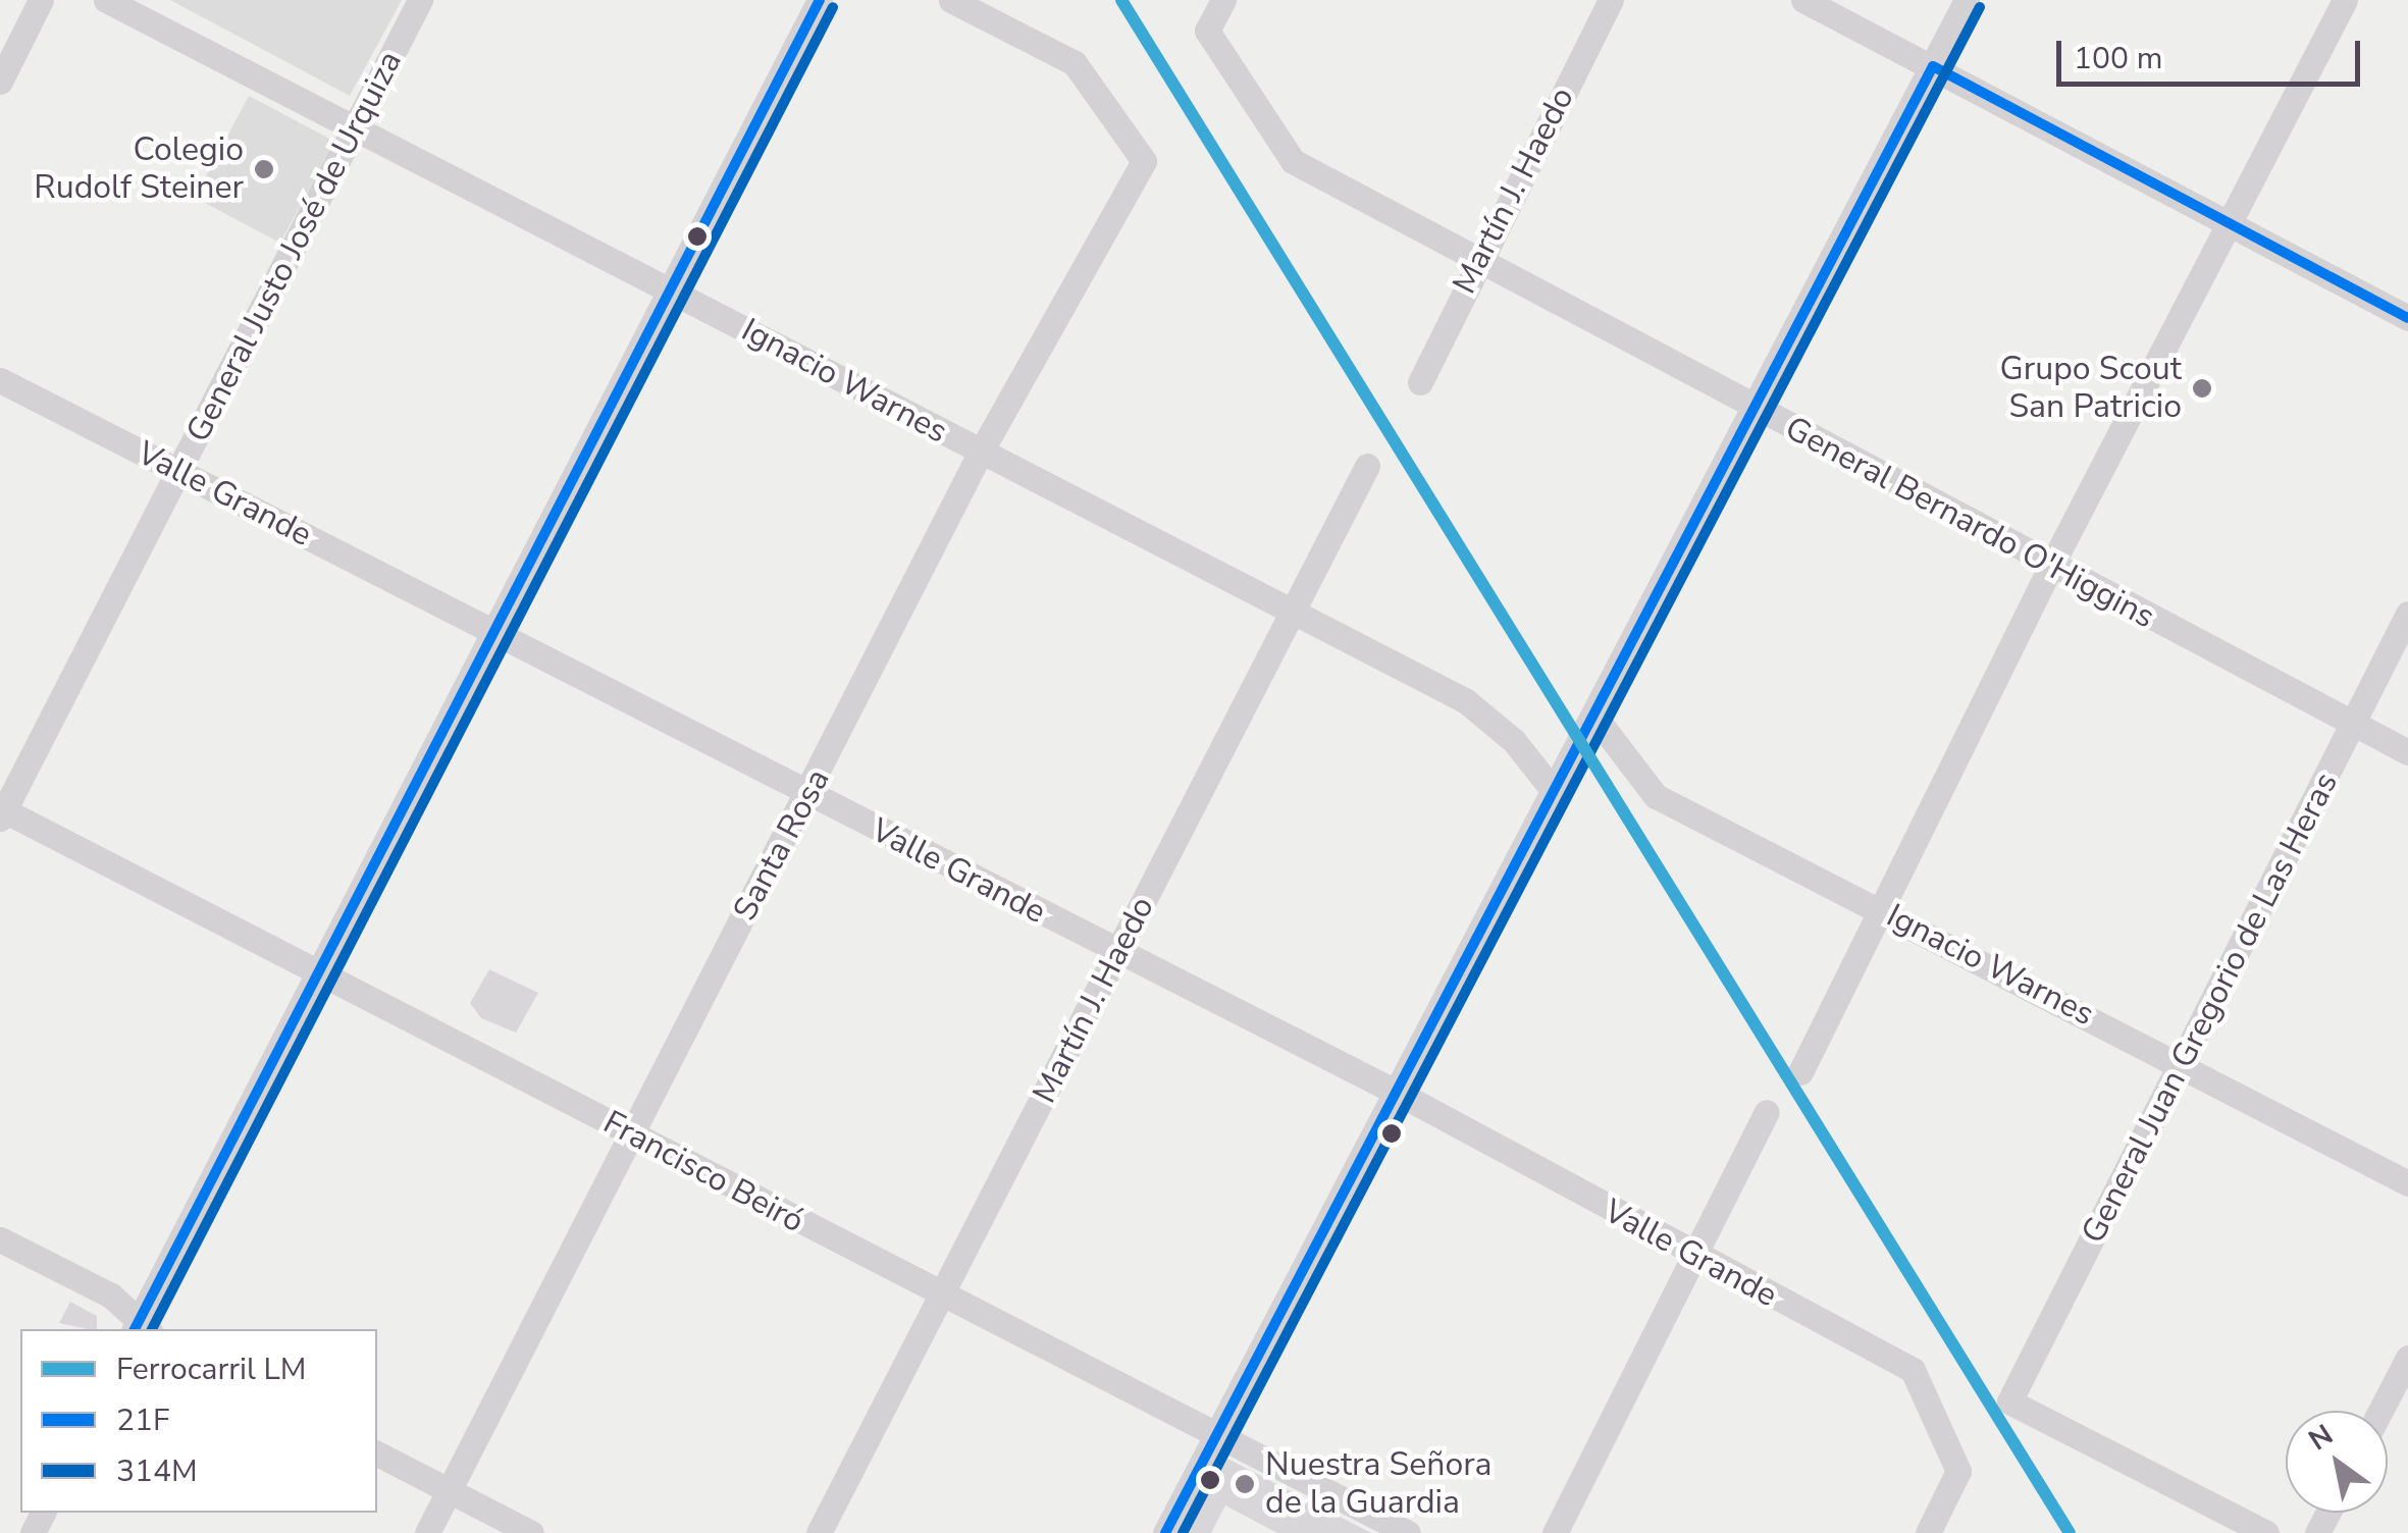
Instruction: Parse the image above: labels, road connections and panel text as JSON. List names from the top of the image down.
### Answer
{
  "streets": {
    "street": [
      "Martín J. Haedo",
      "General Justo José de Urquiza",
      "Ignacio Warnes",
      "Valle Grande",
      "General Bernardo O'Higgins",
      "Santa Rosa",
      "General Juan Gregorio de Las Heras",
      "Francisco Beiró"
    ]
  },
  "crossings": [
    ["Martín J. Haedo", "Ignacio Warnes"],
    ["Martín J. Haedo", "Valle Grande"],
    ["Martín J. Haedo", "General Bernardo O'Higgins"],
    ["Martín J. Haedo", "Francisco Beiró"],
    ["General Justo José de Urquiza", "Ignacio Warnes"],
    ["General Justo José de Urquiza", "Valle Grande"],
    ["General Justo José de Urquiza", "Francisco Beiró"],
    ["Ignacio Warnes", "Santa Rosa"],
    ["Ignacio Warnes", "General Juan Gregorio de Las Heras"],
    ["Valle Grande", "Santa Rosa"],
    ["General Bernardo O'Higgins", "General Juan Gregorio de Las Heras"],
    ["Santa Rosa", "Francisco Beiró"]
  ],
  "places": ["Colegio Rudolf Steiner", "Grupo Scout San Patricio", "Nuestra Señora de la Guardia"],
  "lines": ["rail line LM", "transit line 21F", "transit line 314M"],
  "legend": ["Ferrocarril LM", "21F", "314M"],
  "scale_bar": "100 m",
  "north": "top left"
}
